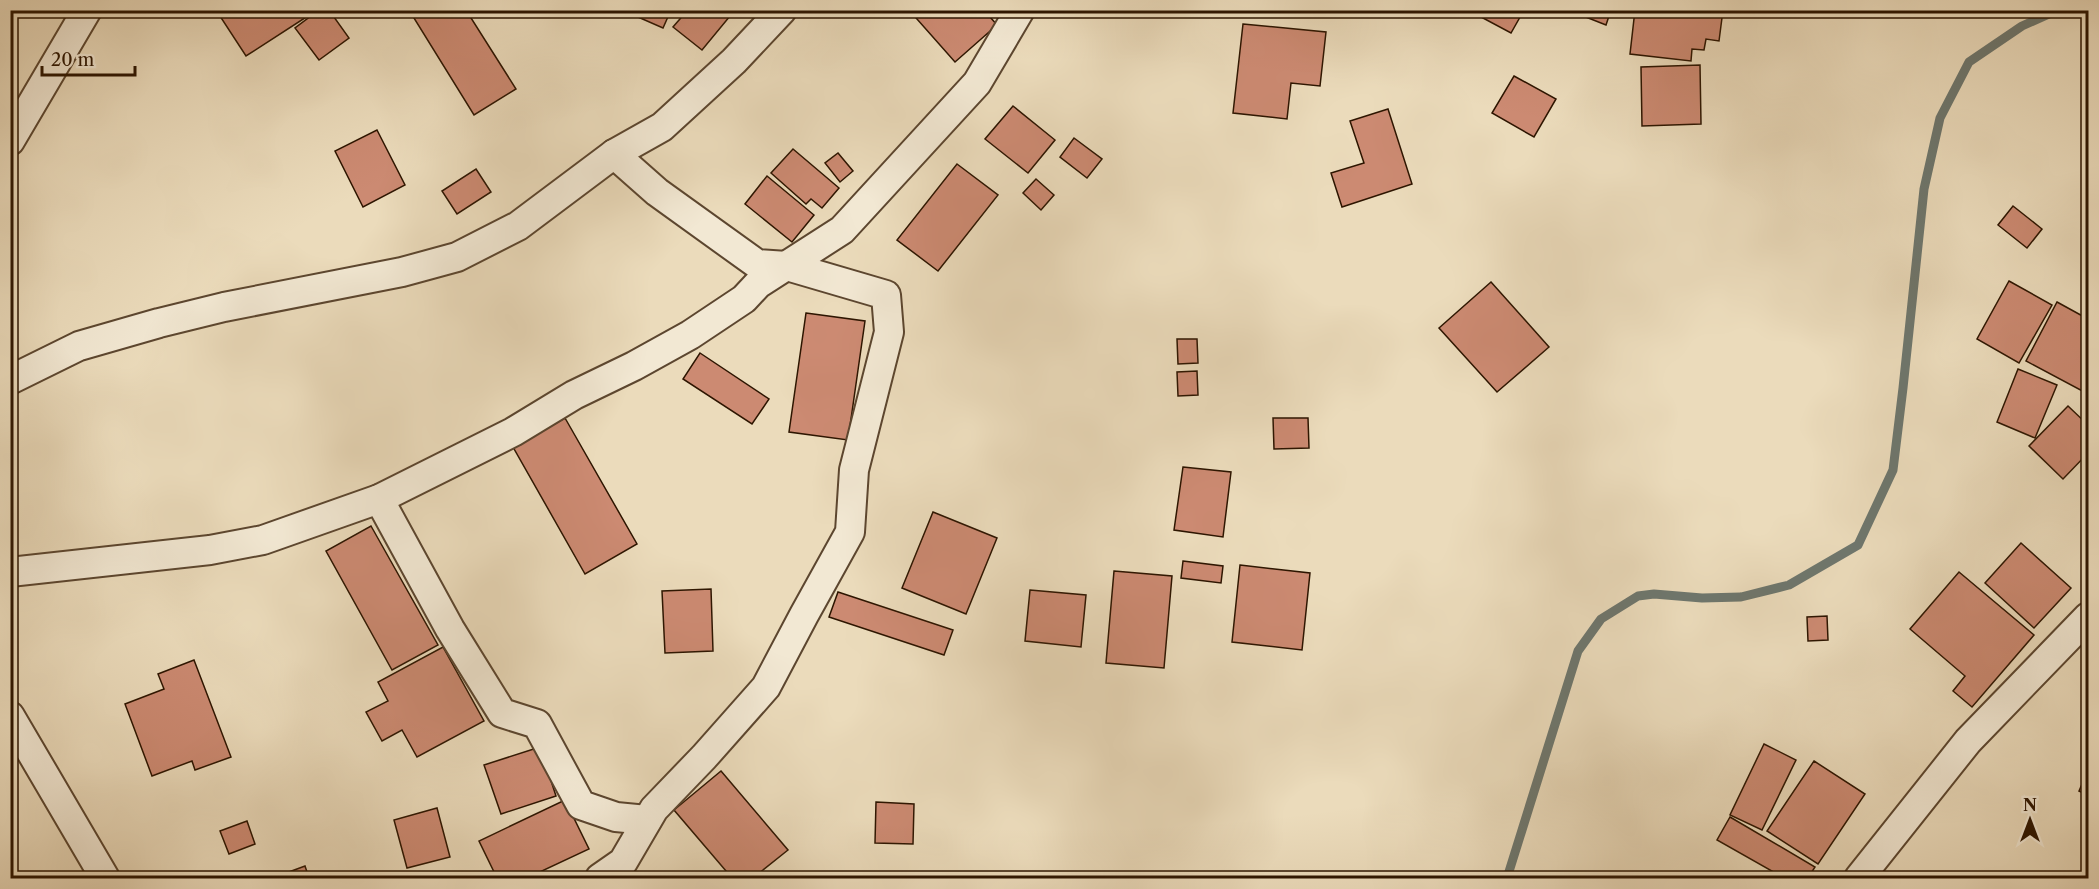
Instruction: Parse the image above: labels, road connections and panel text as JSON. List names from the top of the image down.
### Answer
{
  "scale_bar": "20 m",
  "north": "top"
}
